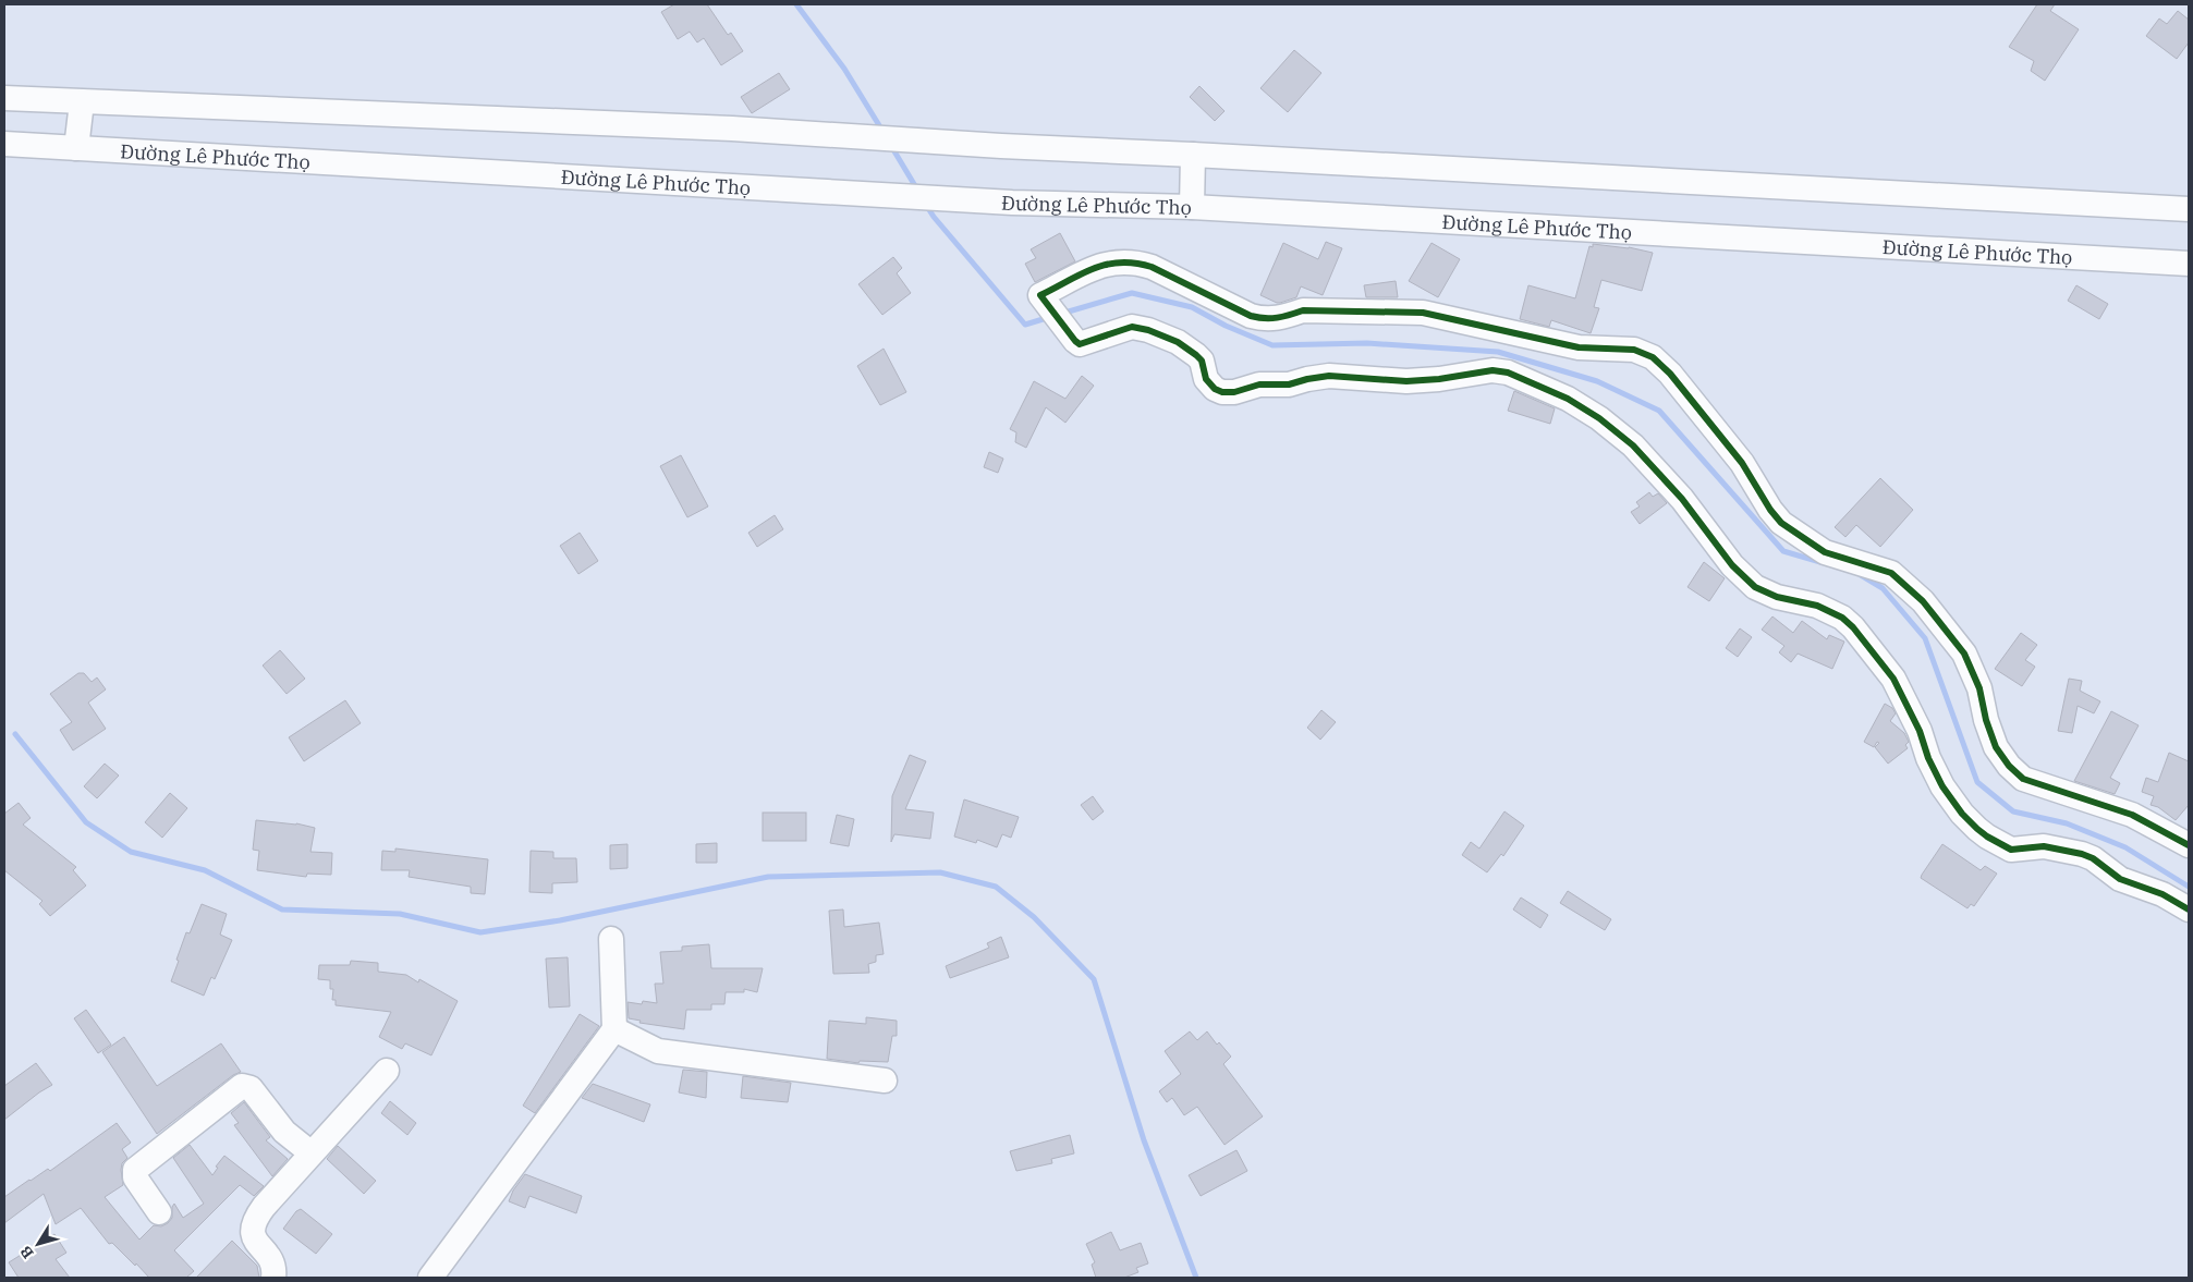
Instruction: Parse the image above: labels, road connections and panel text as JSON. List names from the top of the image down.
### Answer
{
  "streets": {
    "street": ["Đường Lê Phước Thọ"]
  },
  "north": "bottom left"
}
